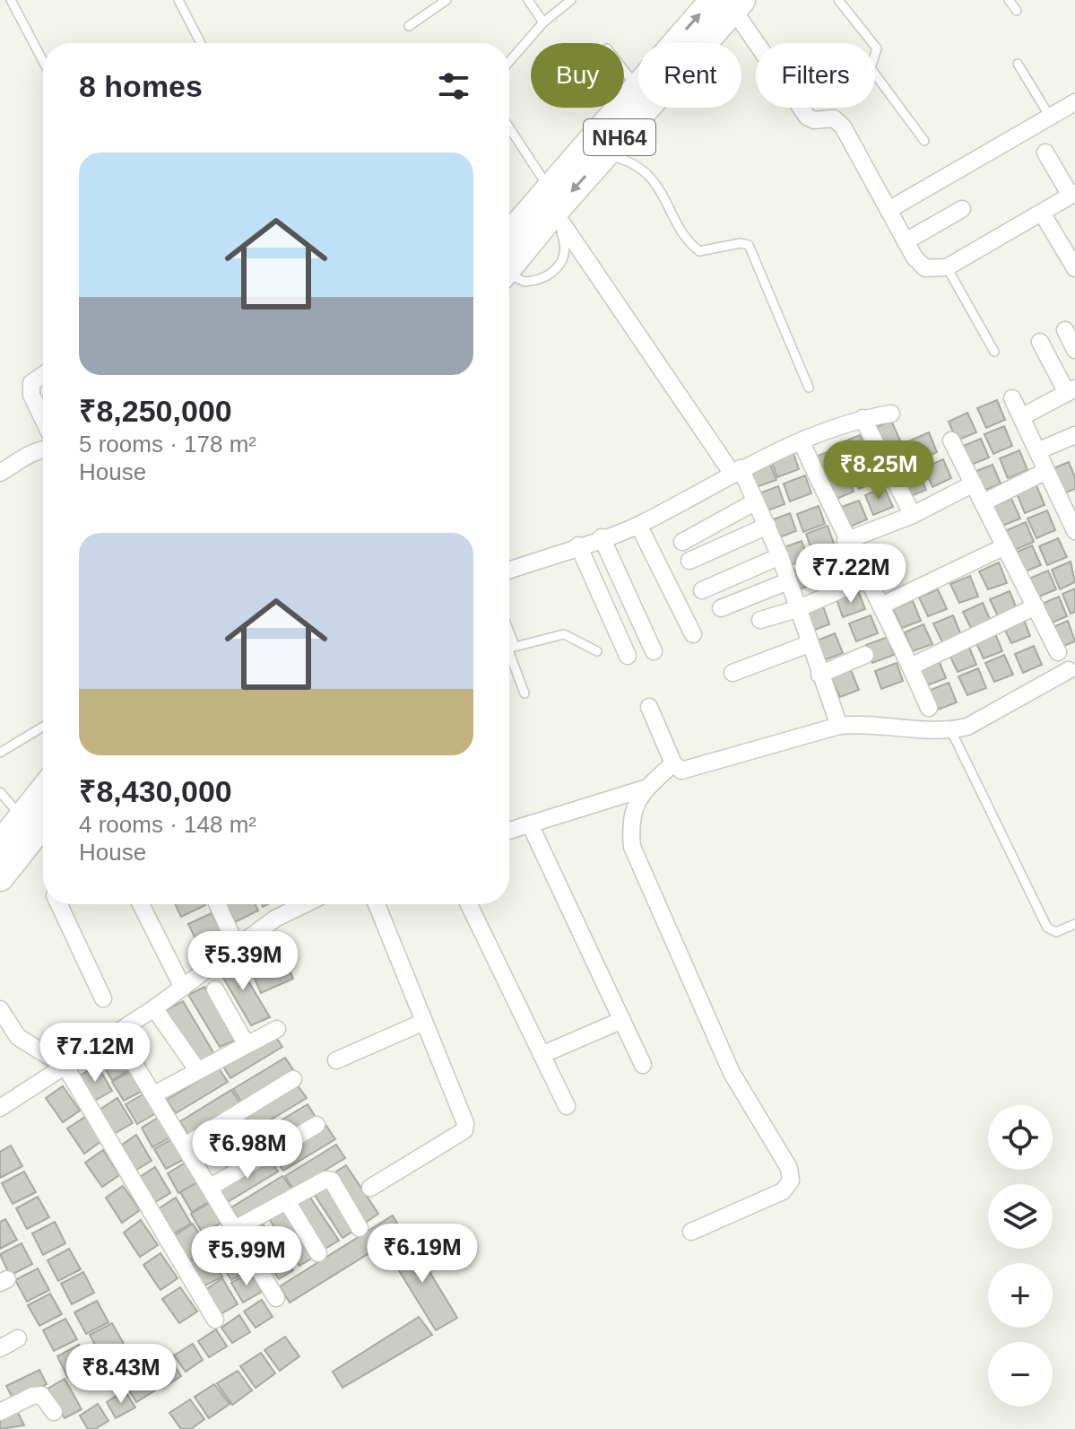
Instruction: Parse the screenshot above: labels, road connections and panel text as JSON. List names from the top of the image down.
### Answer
{
  "streets": {
    "highway": ["NH64"]
  },
  "page": {
    "chip": ["Buy", "Rent", "Filters"],
    "heading": "8 homes",
    "list": [
      {
        "name": "₹8,250,000",
        "note": "5 rooms · 178 m² · House"
      },
      {
        "name": "₹8,430,000",
        "note": "4 rooms · 148 m² · House"
      }
    ],
    "price": [
      "₹8.25M",
      "₹7.22M",
      "₹5.39M",
      "₹7.12M",
      "₹6.98M",
      "₹6.19M",
      "₹5.99M",
      "₹8.43M"
    ],
    "map_buttons": ["+", "−"]
  }
}
